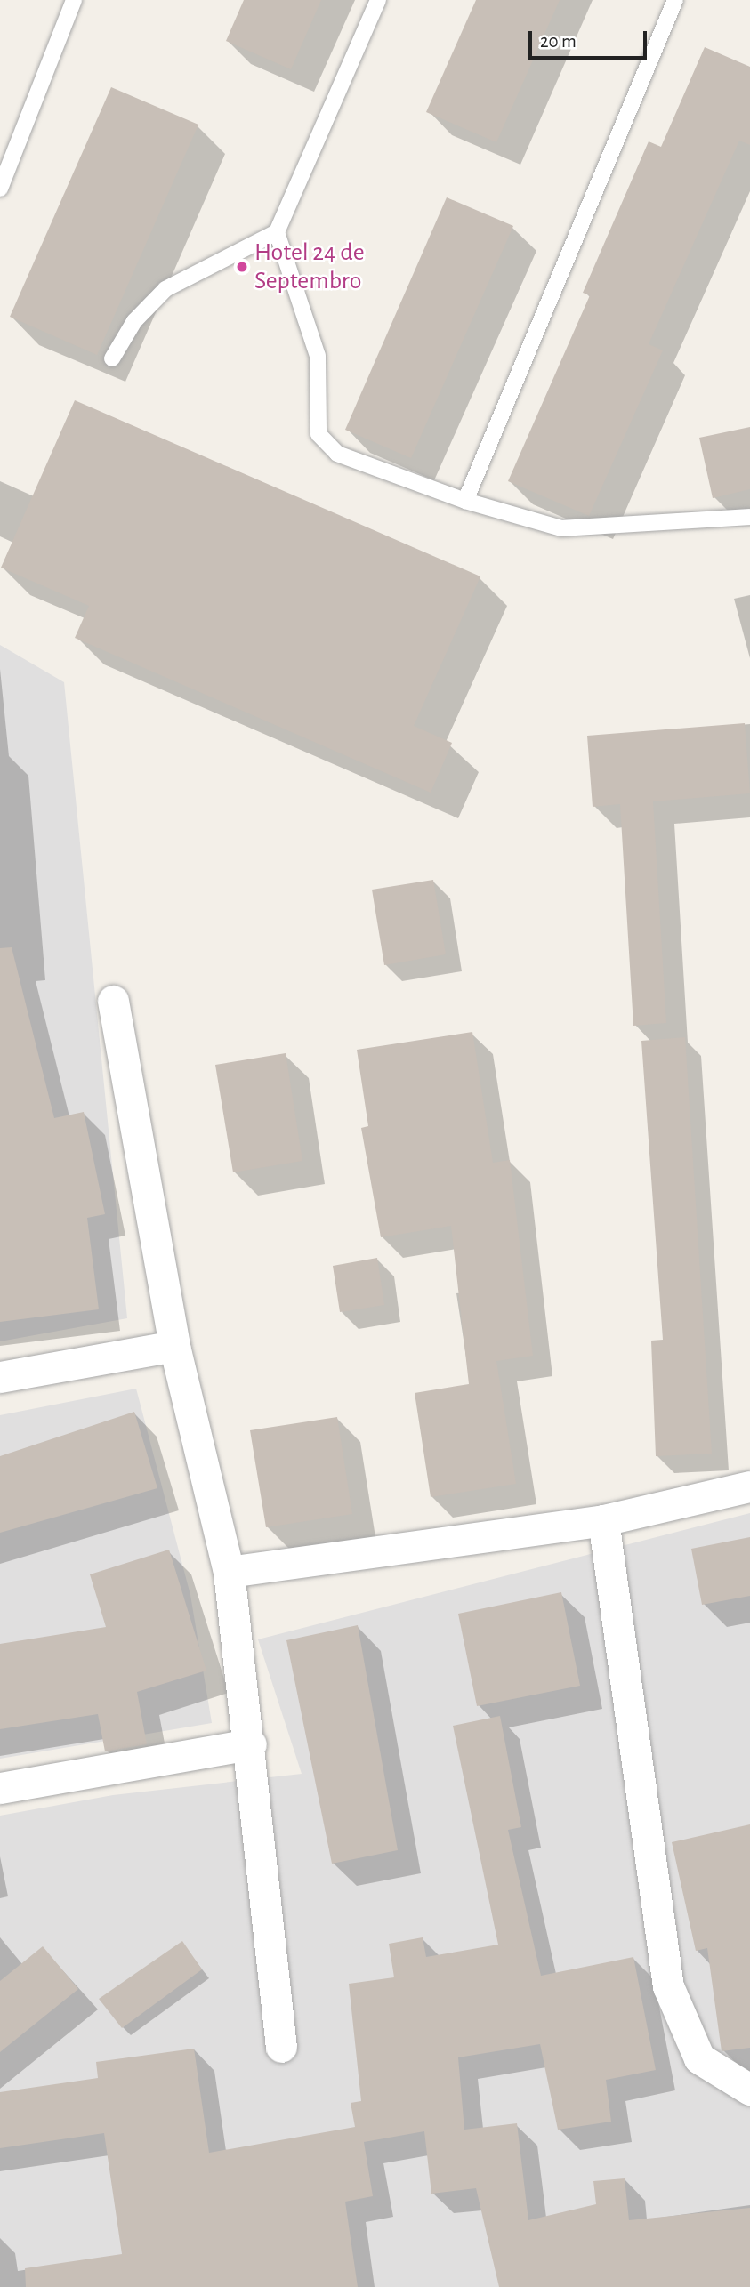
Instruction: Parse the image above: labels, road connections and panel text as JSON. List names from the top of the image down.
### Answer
{
  "places": ["Hotel 24 de Septembro"],
  "scale_bar": "20 m"
}
